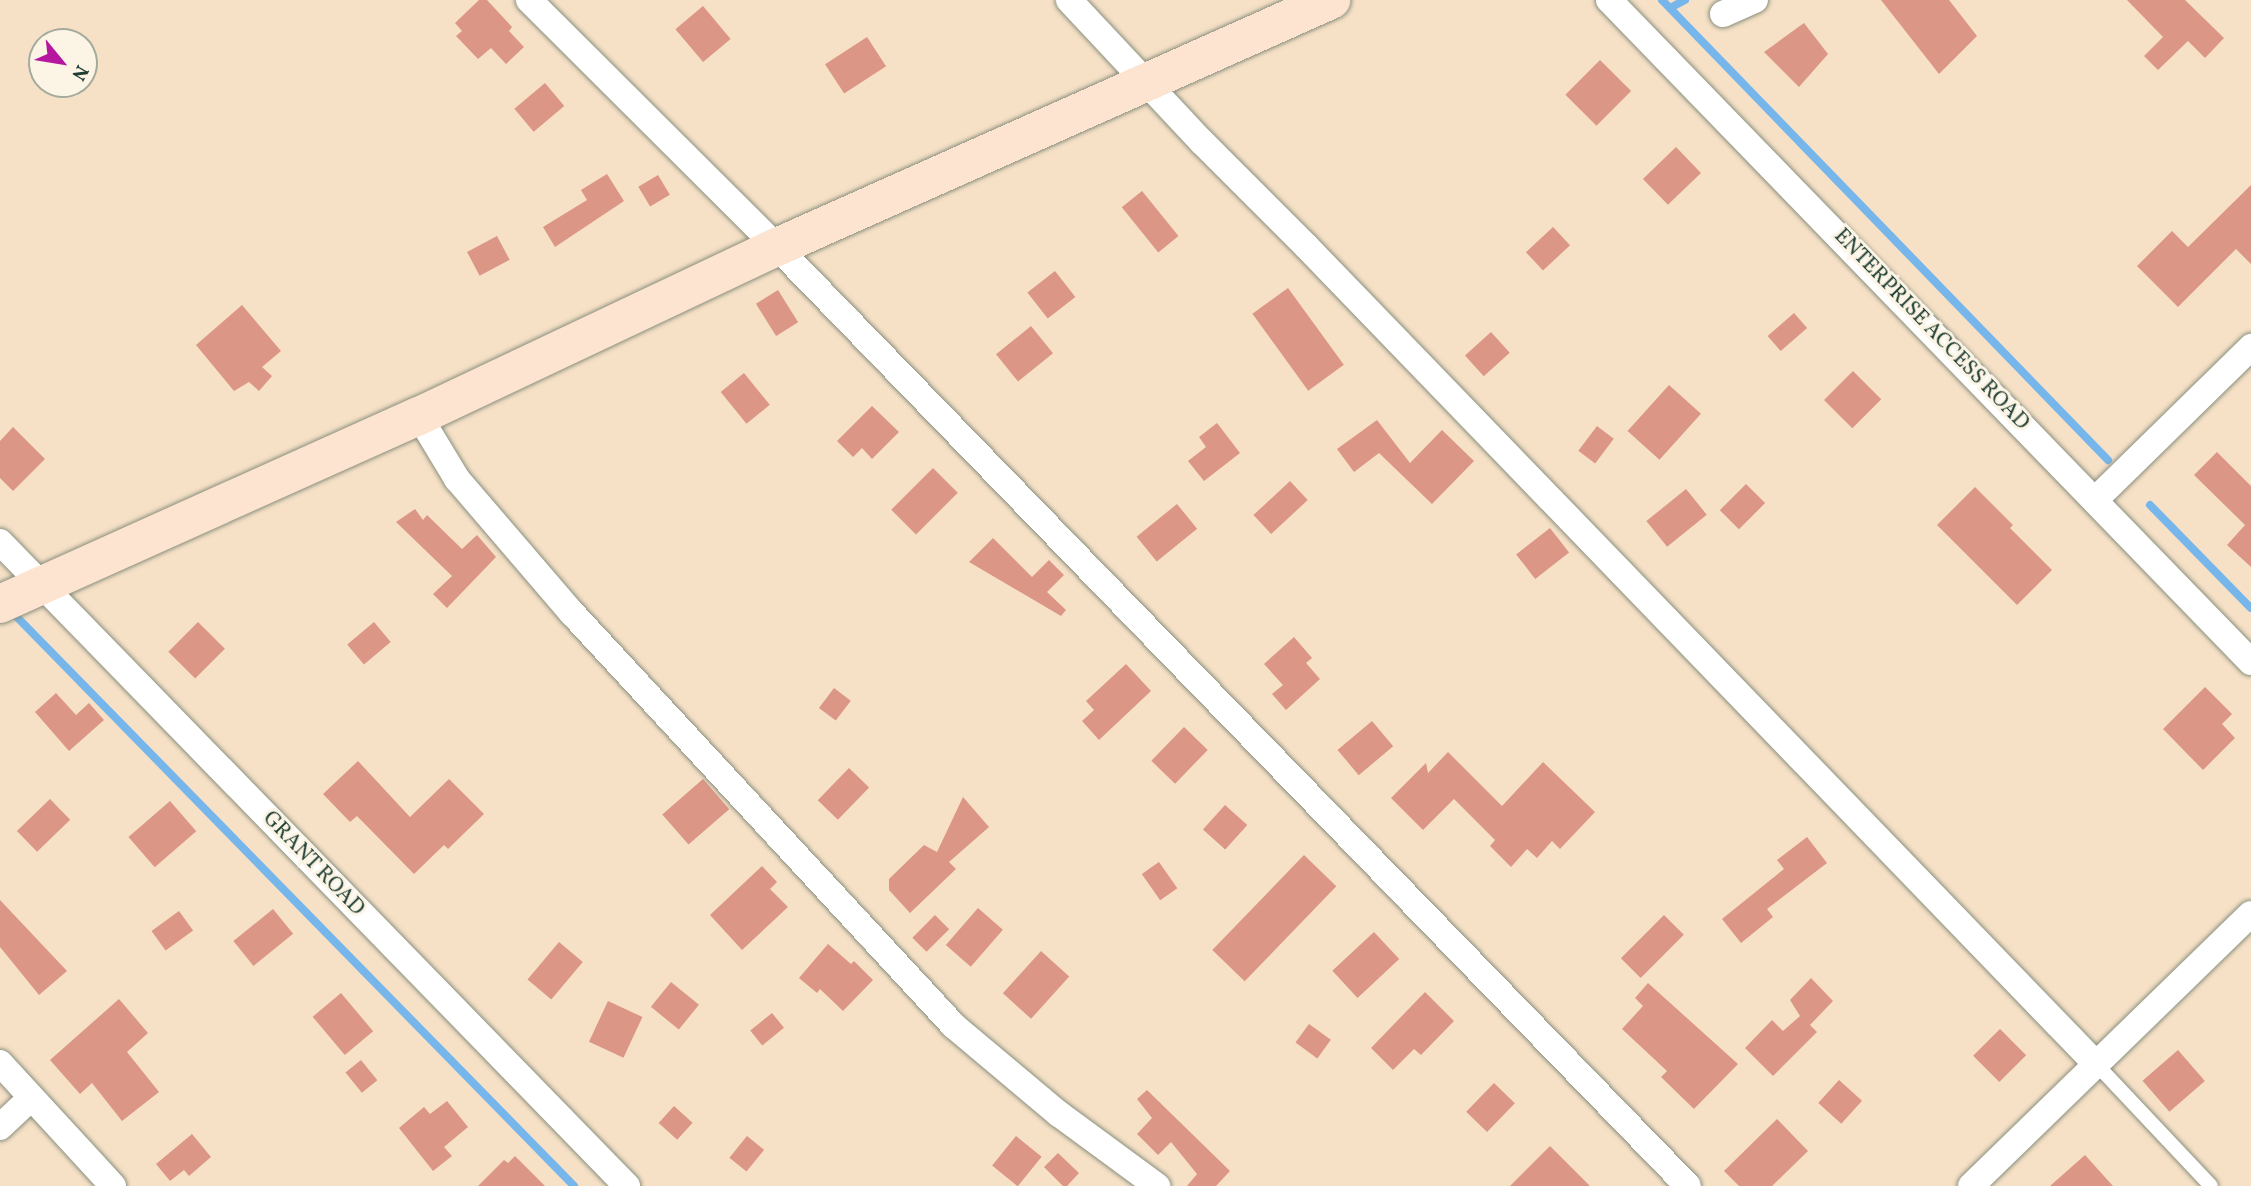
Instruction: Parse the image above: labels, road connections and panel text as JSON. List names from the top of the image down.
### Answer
{
  "streets": {
    "street": ["ENTERPRISE ACCESS ROAD", "GRANT ROAD"]
  },
  "north": "bottom right"
}
